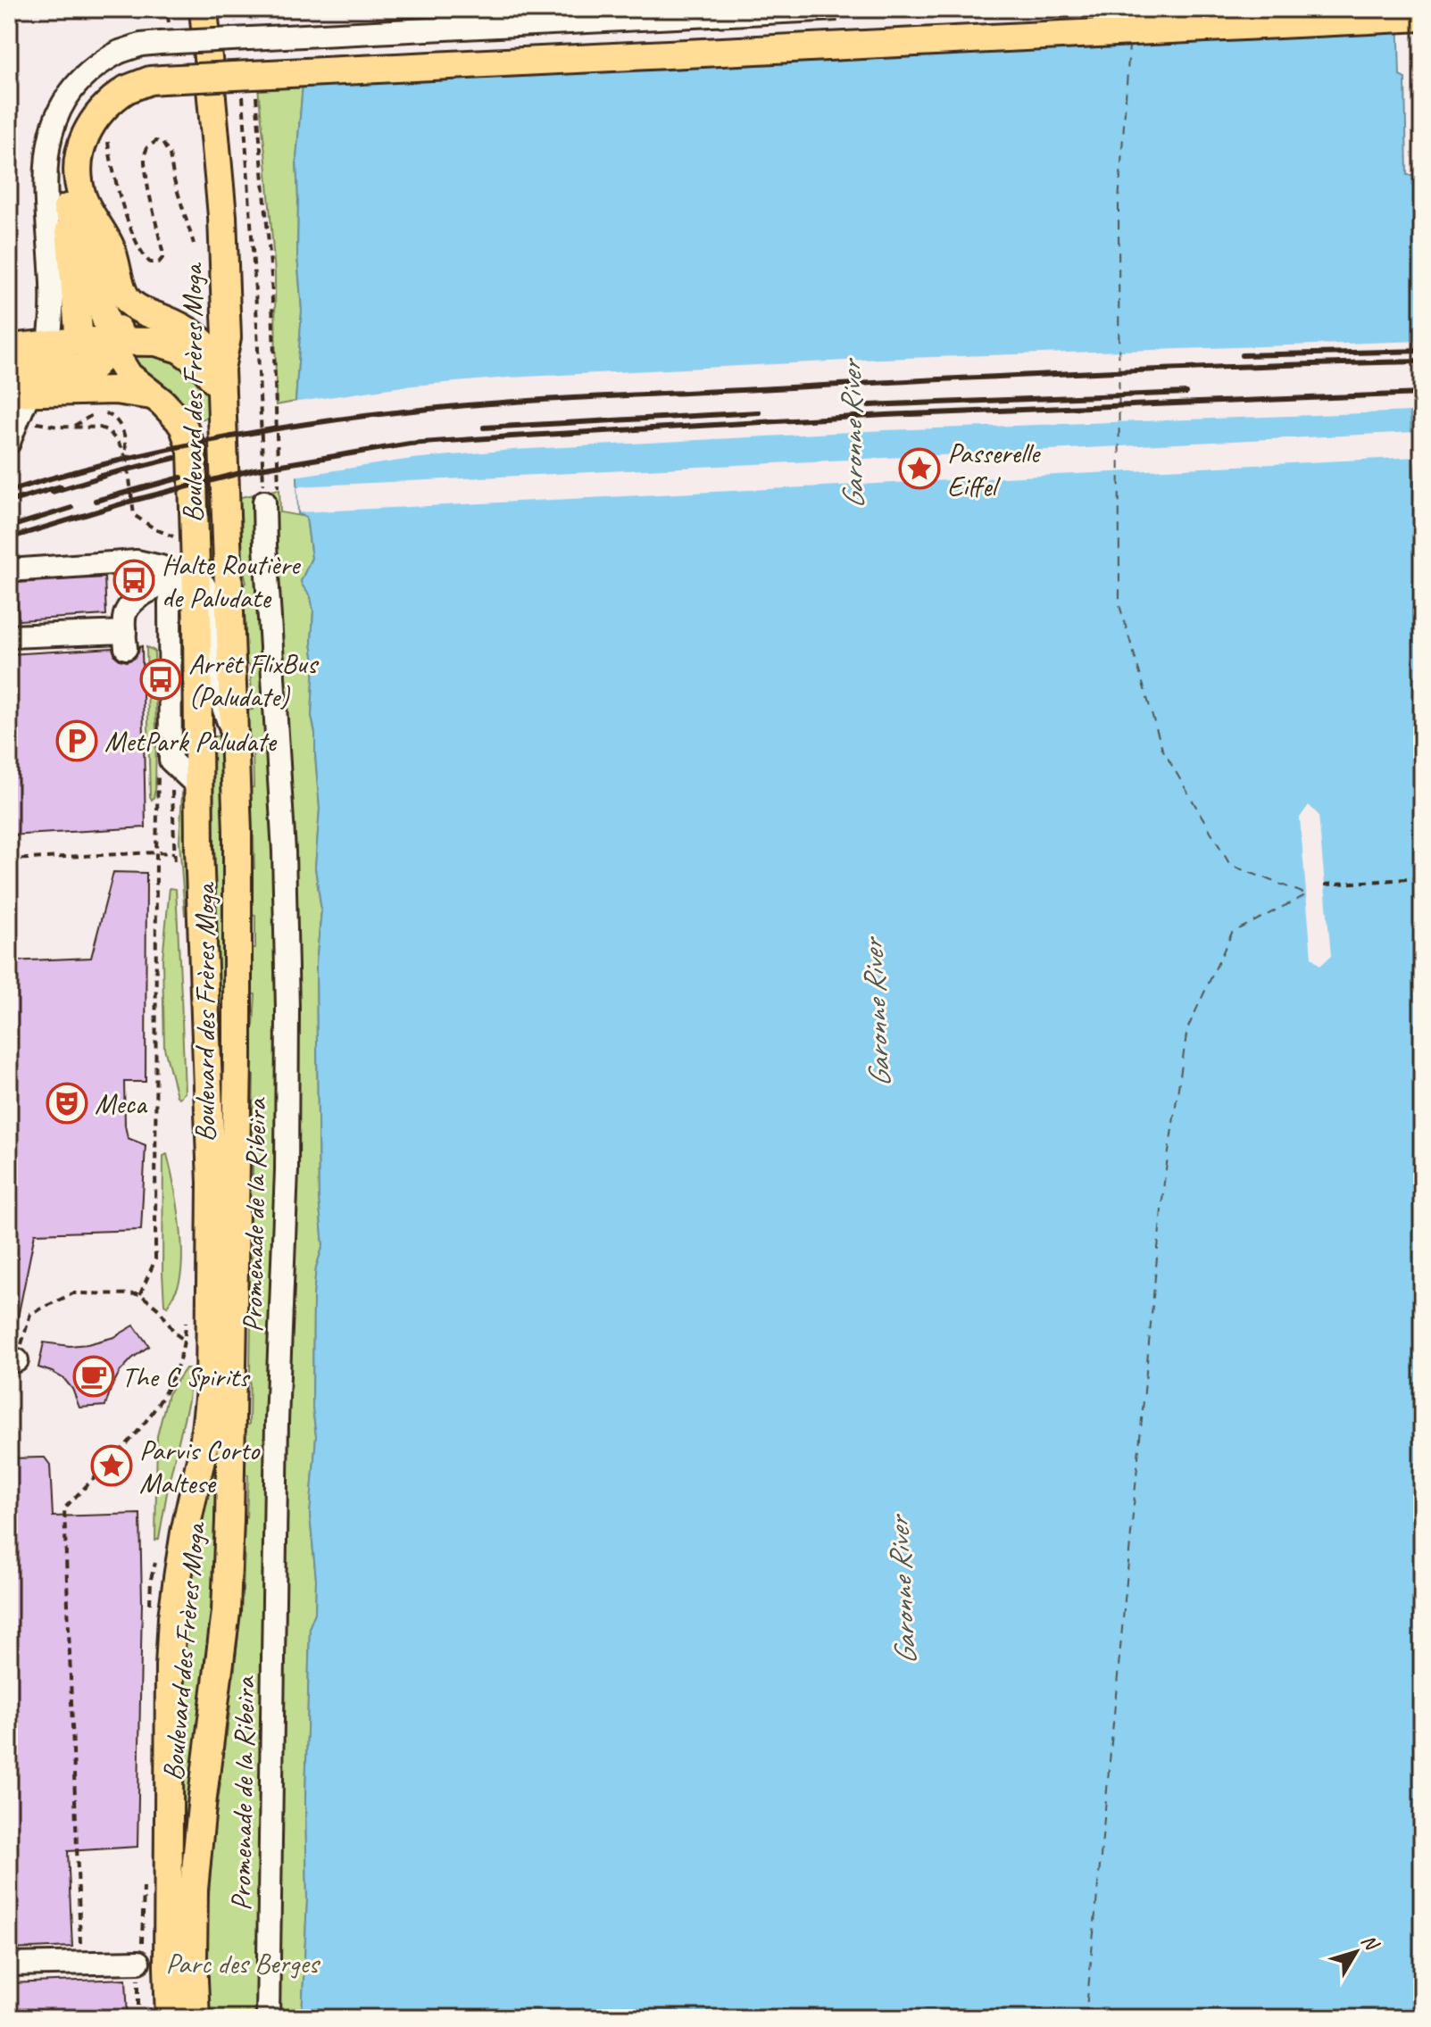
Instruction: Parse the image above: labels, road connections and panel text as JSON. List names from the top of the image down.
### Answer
{
  "streets": {
    "main road": ["Boulevard des Frères Moga"],
    "street": ["Promenade de la Ribeira"]
  },
  "water": ["Garonne River"],
  "parks": ["Parc des Berges"],
  "places": {
    "place": ["Passerelle Eiffel", "Parvis Corto Maltese"],
    "bus stop": ["Halte Routière de Paludate", "Arrêt FlixBus (Paludate)"],
    "parking": ["MetPark Paludate"],
    "theatre": ["Meca"],
    "cafe": ["The C Spirits"]
  },
  "north": "top right"
}
